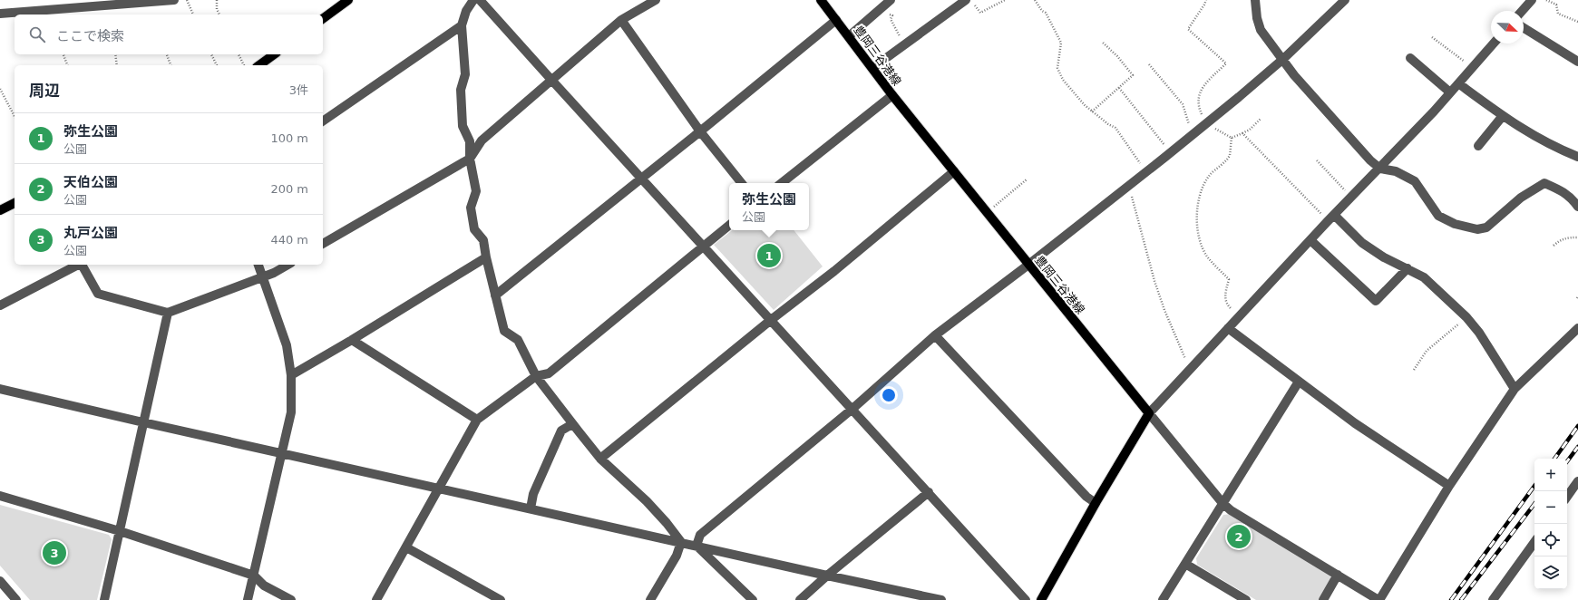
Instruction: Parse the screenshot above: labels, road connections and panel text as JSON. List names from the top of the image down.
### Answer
{
  "streets": {
    "main road": ["豊岡三谷港線"]
  },
  "north": "bottom right",
  "page": {
    "search": "ここで検索",
    "heading": ["周辺", "3件"],
    "list": [
      {
        "mark": "1",
        "name": "弥生公園",
        "note": "公園",
        "value": "100 m"
      },
      {
        "mark": "2",
        "name": "天伯公園",
        "note": "公園",
        "value": "200 m"
      },
      {
        "mark": "3",
        "name": "丸戸公園",
        "note": "公園",
        "value": "440 m"
      }
    ],
    "popup": ["弥生公園", "公園"],
    "pins": ["1", "2", "3"],
    "map_buttons": ["+", "−"]
  }
}
